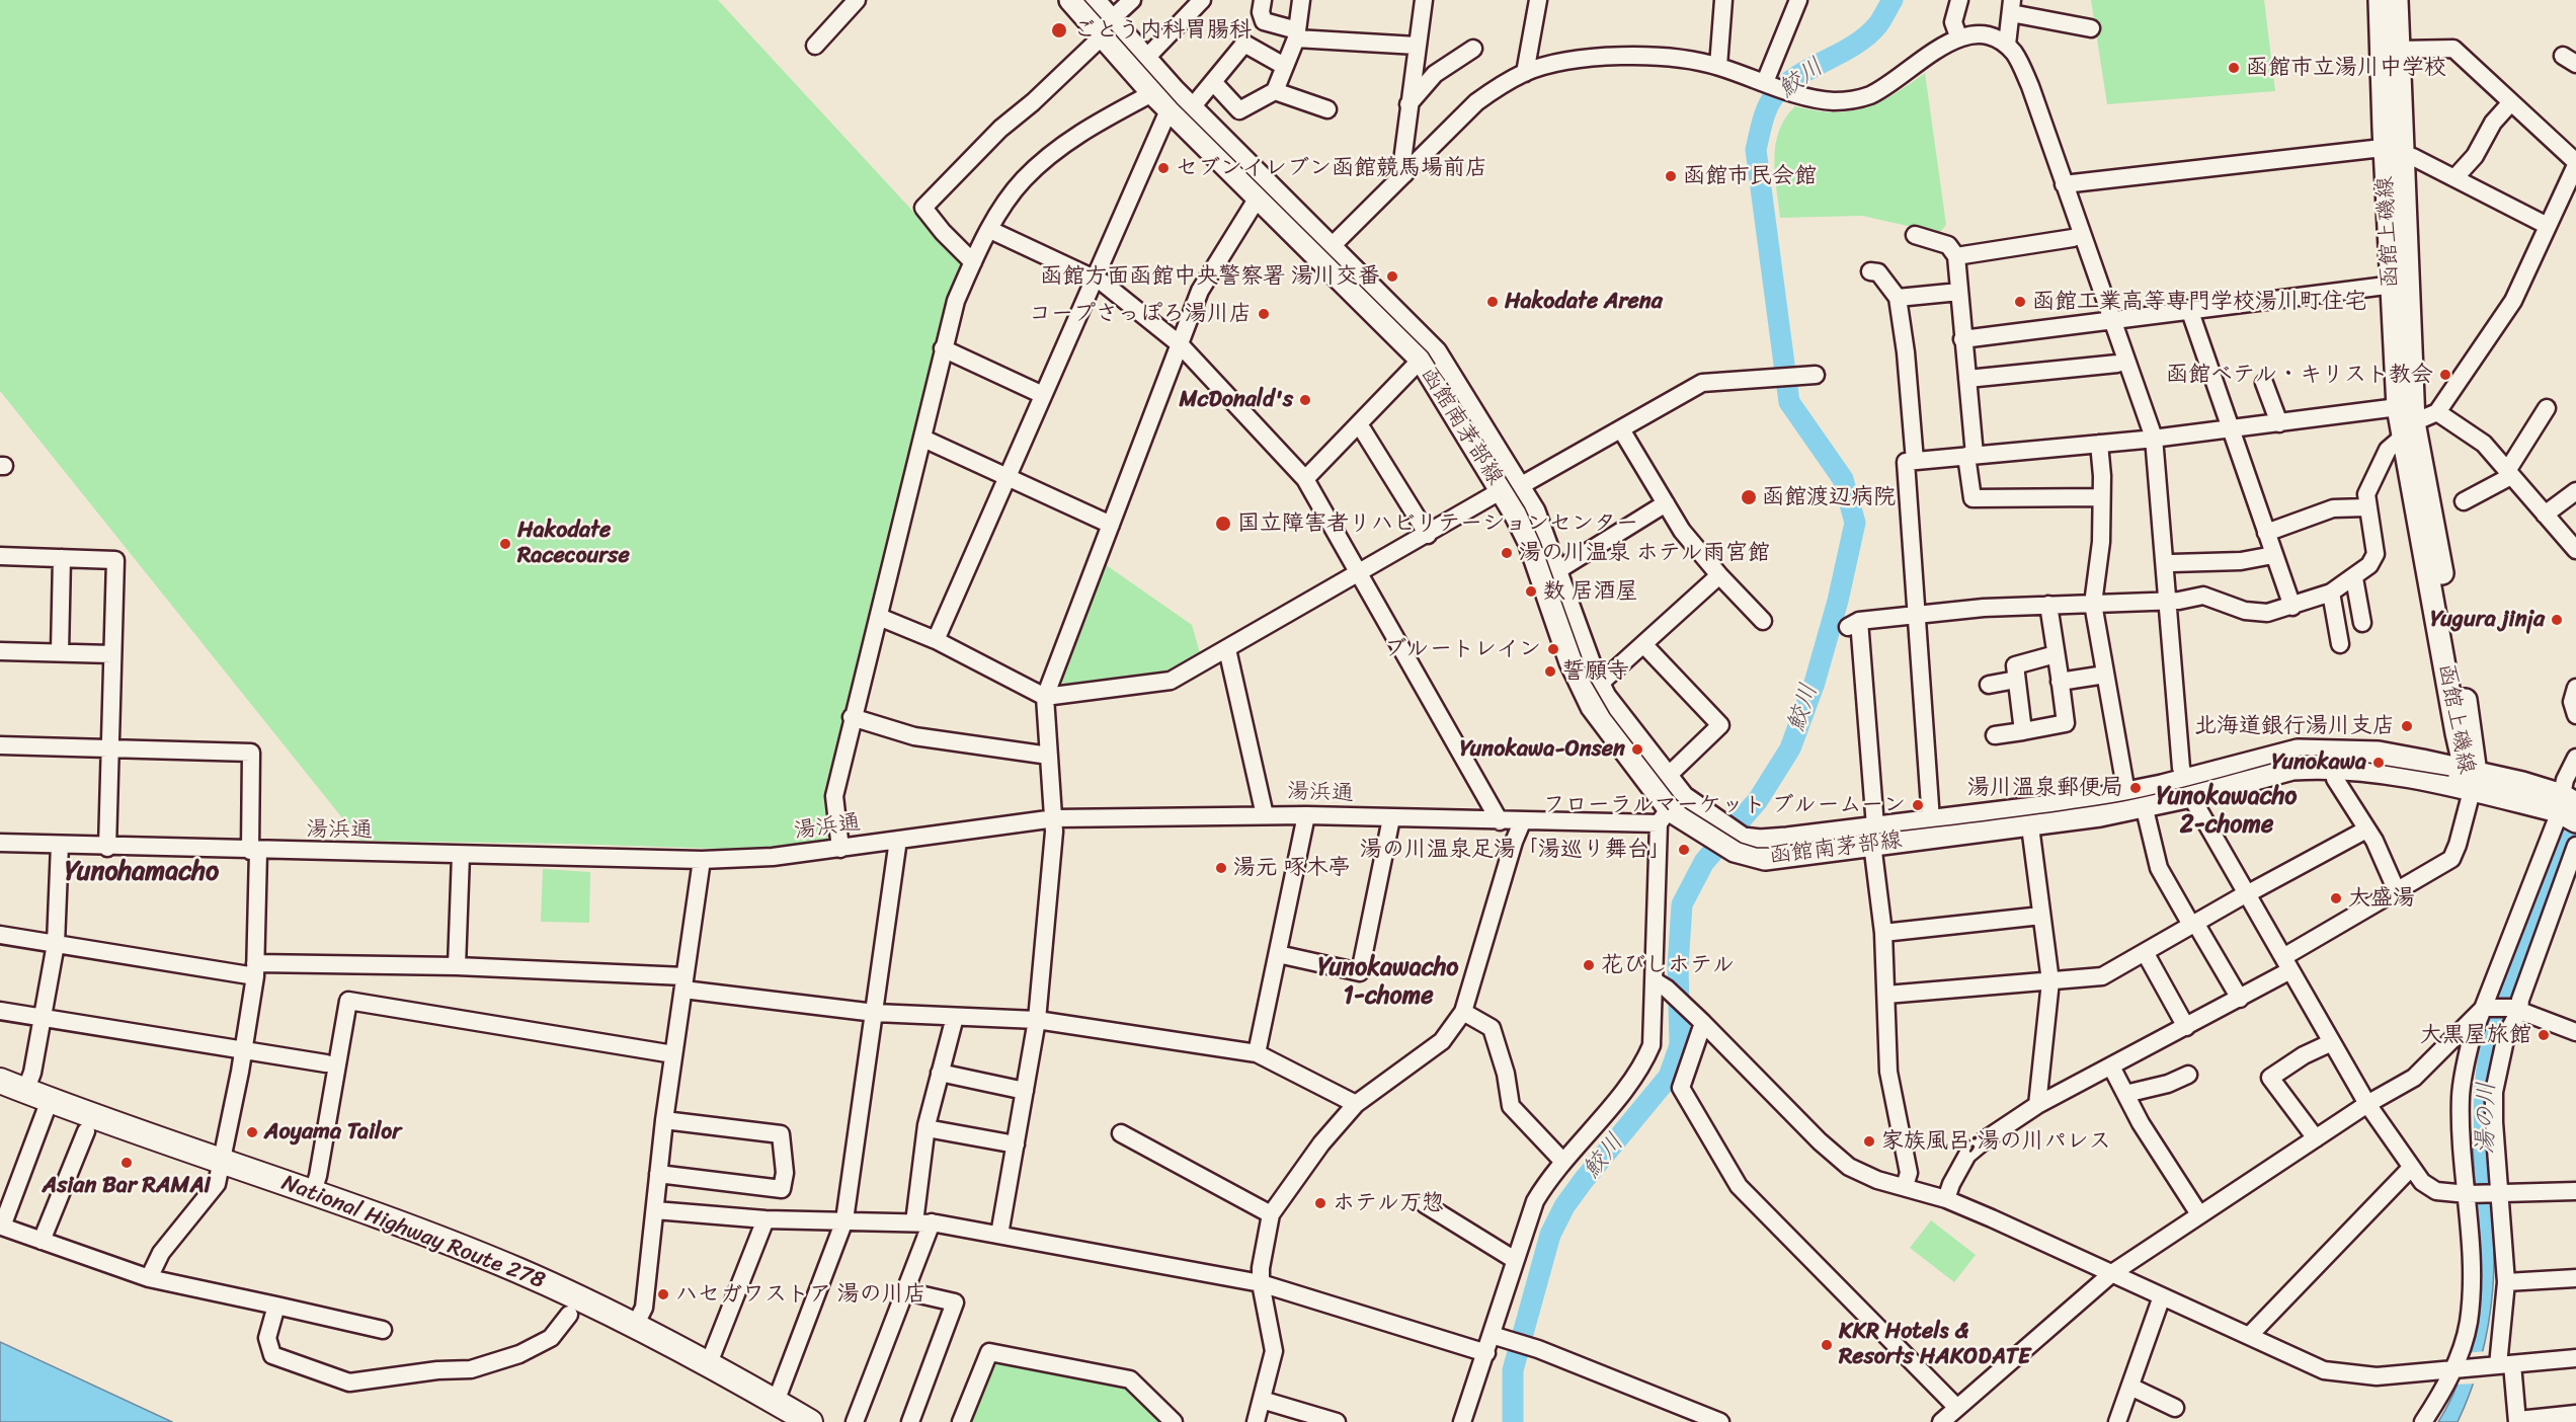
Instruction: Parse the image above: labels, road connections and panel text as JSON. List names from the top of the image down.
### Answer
{
  "streets": {
    "highway": ["National Highway Route 278"],
    "main road": ["函館上磯線", "函館南茅部線"],
    "street": ["湯浜通"]
  },
  "crossings": [
    ["函館南茅部線", "湯浜通"]
  ],
  "districts": ["Yunokawacho 2-chome", "Yunohamacho", "Yunokawacho 1-chome"],
  "water": ["鮫川", "湯の川"],
  "places": [
    "ごとう内科胃腸科",
    "函館市立湯川中学校",
    "セブンイレブン函館競馬場前店",
    "函館市民会館",
    "函館方面函館中央警察署 湯川交番",
    "Hakodate Arena",
    "函館工業高等専門学校湯川町住宅",
    "コープさっぽろ湯川店",
    "函館ベテル・キリスト教会",
    "McDonald's",
    "函館渡辺病院",
    "国立障害者リハビリテーションセンター",
    "Hakodate Racecourse",
    "湯の川温泉 ホテル雨宮館",
    "数 居酒屋",
    "Yugura jinja",
    "ブルートレイン",
    "誓願寺",
    "北海道銀行湯川支店",
    "Yunokawa-Onsen",
    "Yunokawa",
    "湯川溫泉郵便局",
    "フローラルマーケット ブルームーン",
    "湯の川温泉足湯「湯巡り舞台」",
    "湯元 啄木亭",
    "大盛湯",
    "花びしホテル",
    "大黒屋旅館",
    "Aoyama Tailor",
    "家族風呂;湯の川パレス",
    "Asian Bar RAMAI",
    "ホテル万惣",
    "ハセガワストア 湯の川店",
    "KKR Hotels & Resorts HAKODATE"
  ]
}
